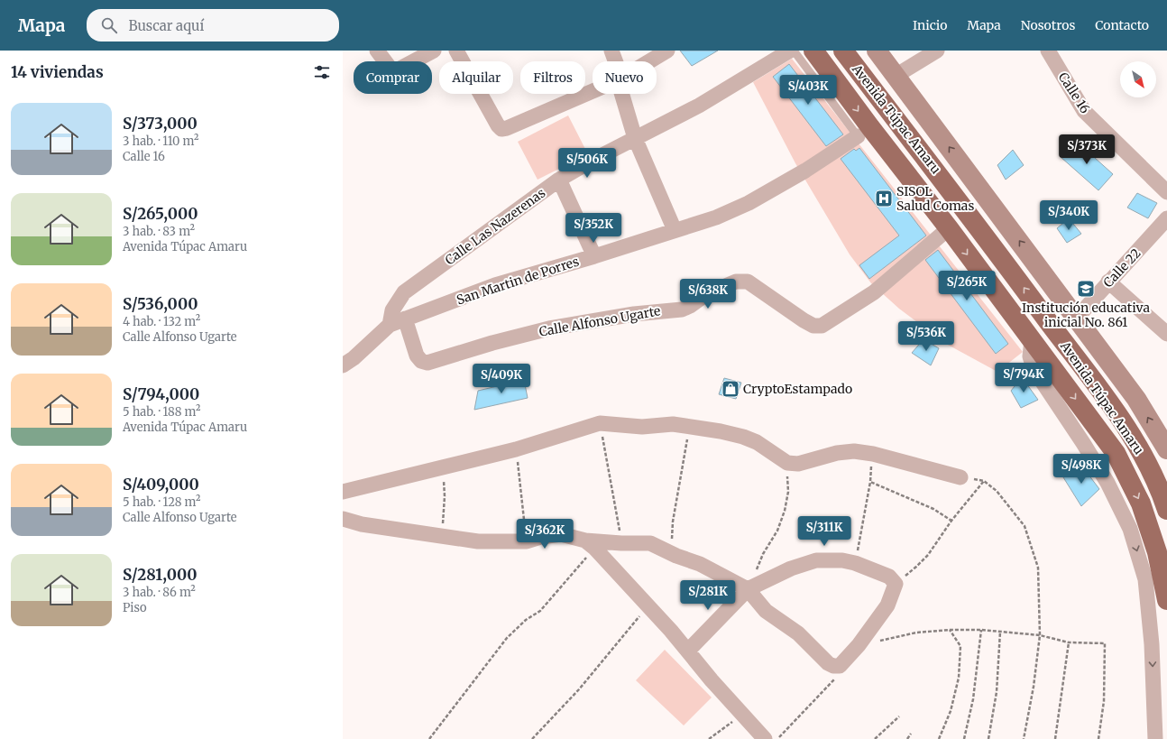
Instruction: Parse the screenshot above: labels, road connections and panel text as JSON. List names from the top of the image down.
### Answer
{
  "streets": {
    "highway": ["Avenida Túpac Amaru"],
    "street": [
      "Calle 16",
      "Calle Las Nazerenas",
      "Calle 22",
      "San Martin de Porres",
      "Calle Alfonso Ugarte"
    ]
  },
  "crossings": [
    ["Avenida Túpac Amaru", "Calle 22"],
    ["Avenida Túpac Amaru", "Calle Alfonso Ugarte"],
    ["Calle Las Nazerenas", "San Martin de Porres"],
    ["San Martin de Porres", "Calle Alfonso Ugarte"]
  ],
  "places": {
    "hospital": ["SISOL Salud Comas"],
    "school or university": ["Institución educativa inicial No. 861"],
    "shop": ["CryptoEstampado"]
  },
  "north": "bottom right",
  "page": {
    "header": "Mapa",
    "search": "Buscar aquí",
    "nav": [
      "Inicio",
      "Mapa",
      "Nosotros",
      "Contacto"
    ],
    "heading": "14 viviendas",
    "chip": [
      "Comprar",
      "Alquilar",
      "Filtros",
      "Nuevo"
    ],
    "price": [
      "S/403K",
      "S/373K",
      "S/506K",
      "S/340K",
      "S/352K",
      "S/265K",
      "S/638K",
      "S/536K",
      "S/794K",
      "S/409K",
      "S/498K",
      "S/311K",
      "S/362K",
      "S/281K"
    ],
    "list": [
      {
        "name": "S/373,000",
        "note": "3 hab. · 110 m² · Calle 16"
      },
      {
        "name": "S/265,000",
        "note": "3 hab. · 83 m² · Avenida Túpac Amaru"
      },
      {
        "name": "S/536,000",
        "note": "4 hab. · 132 m² · Calle Alfonso Ugarte"
      },
      {
        "name": "S/794,000",
        "note": "5 hab. · 188 m² · Avenida Túpac Amaru"
      },
      {
        "name": "S/409,000",
        "note": "5 hab. · 128 m² · Calle Alfonso Ugarte"
      },
      {
        "name": "S/281,000",
        "note": "3 hab. · 86 m² · Piso"
      }
    ]
  }
}
